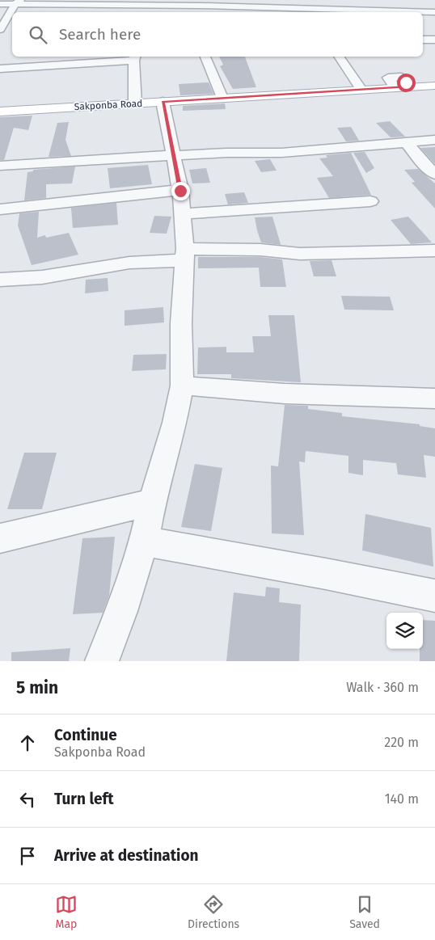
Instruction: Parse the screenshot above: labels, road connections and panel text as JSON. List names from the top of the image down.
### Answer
{
  "streets": {
    "main road": ["Sakponba Road"]
  },
  "page": {
    "search": "Search here",
    "heading": ["5 min", "Walk · 360 m"],
    "list": [
      ["Continue", "Sakponba Road", "220 m"],
      ["Turn left", "140 m"],
      "Arrive at destination"
    ],
    "nav": ["Map", "Directions", "Saved"]
  }
}
